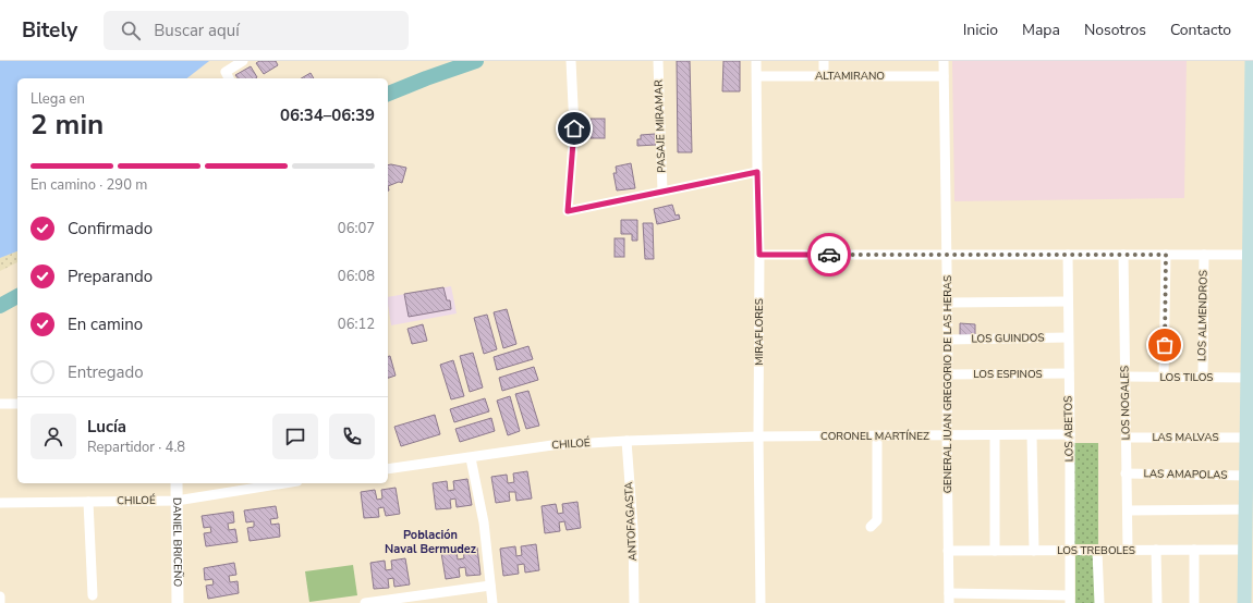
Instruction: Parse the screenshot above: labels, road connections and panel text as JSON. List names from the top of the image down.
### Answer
{
  "streets": {
    "street": [
      "ALTAMIRANO",
      "PASAJE MIRAMAR",
      "LOS ALMENDROS",
      "MIRAFLORES",
      "LOS GUINDOS",
      "LOS ESPINOS",
      "LOS TILOS",
      "GENERAL JUAN GREGORIO DE LAS HERAS",
      "LOS NOGALES",
      "LOS ABETOS",
      "CORONEL MARTÍNEZ",
      "LAS MALVAS",
      "CHILOÉ",
      "LAS AMAPOLAS",
      "ANTOFAGASTA",
      "DANIEL BRICEÑO",
      "LOS TREBOLES"
    ]
  },
  "crossings": [
    ["ALTAMIRANO", "MIRAFLORES"],
    ["ALTAMIRANO", "GENERAL JUAN GREGORIO DE LAS HERAS"],
    ["LOS ALMENDROS", "LOS TILOS"],
    ["MIRAFLORES", "CORONEL MARTÍNEZ"],
    ["MIRAFLORES", "CHILOÉ"],
    ["LOS GUINDOS", "GENERAL JUAN GREGORIO DE LAS HERAS"],
    ["LOS GUINDOS", "LOS ABETOS"],
    ["LOS ESPINOS", "GENERAL JUAN GREGORIO DE LAS HERAS"],
    ["LOS ESPINOS", "LOS ABETOS"],
    ["LOS TILOS", "LOS NOGALES"],
    ["GENERAL JUAN GREGORIO DE LAS HERAS", "CORONEL MARTÍNEZ"],
    ["GENERAL JUAN GREGORIO DE LAS HERAS", "LOS TREBOLES"],
    ["LOS NOGALES", "LAS MALVAS"],
    ["LOS NOGALES", "LAS AMAPOLAS"],
    ["LOS NOGALES", "LOS TREBOLES"],
    ["LOS ABETOS", "CORONEL MARTÍNEZ"],
    ["LOS ABETOS", "LOS TREBOLES"],
    ["CORONEL MARTÍNEZ", "CHILOÉ"],
    ["CHILOÉ", "ANTOFAGASTA"],
    ["CHILOÉ", "DANIEL BRICEÑO"]
  ],
  "districts": ["Población Naval Bermudez"],
  "page": {
    "header": "Bitely",
    "search": "Buscar aquí",
    "nav": [
      "Inicio",
      "Mapa",
      "Nosotros",
      "Contacto"
    ],
    "heading": ["2 min", "Llega en", "06:34–06:39"],
    "panel": ["Lucía", "Repartidor · 4.8"],
    "bar": "En camino · 290 m",
    "list": [
      ["Confirmado", "06:07"],
      ["Preparando", "06:08"],
      ["En camino", "06:12"],
      "Entregado"
    ]
  }
}
